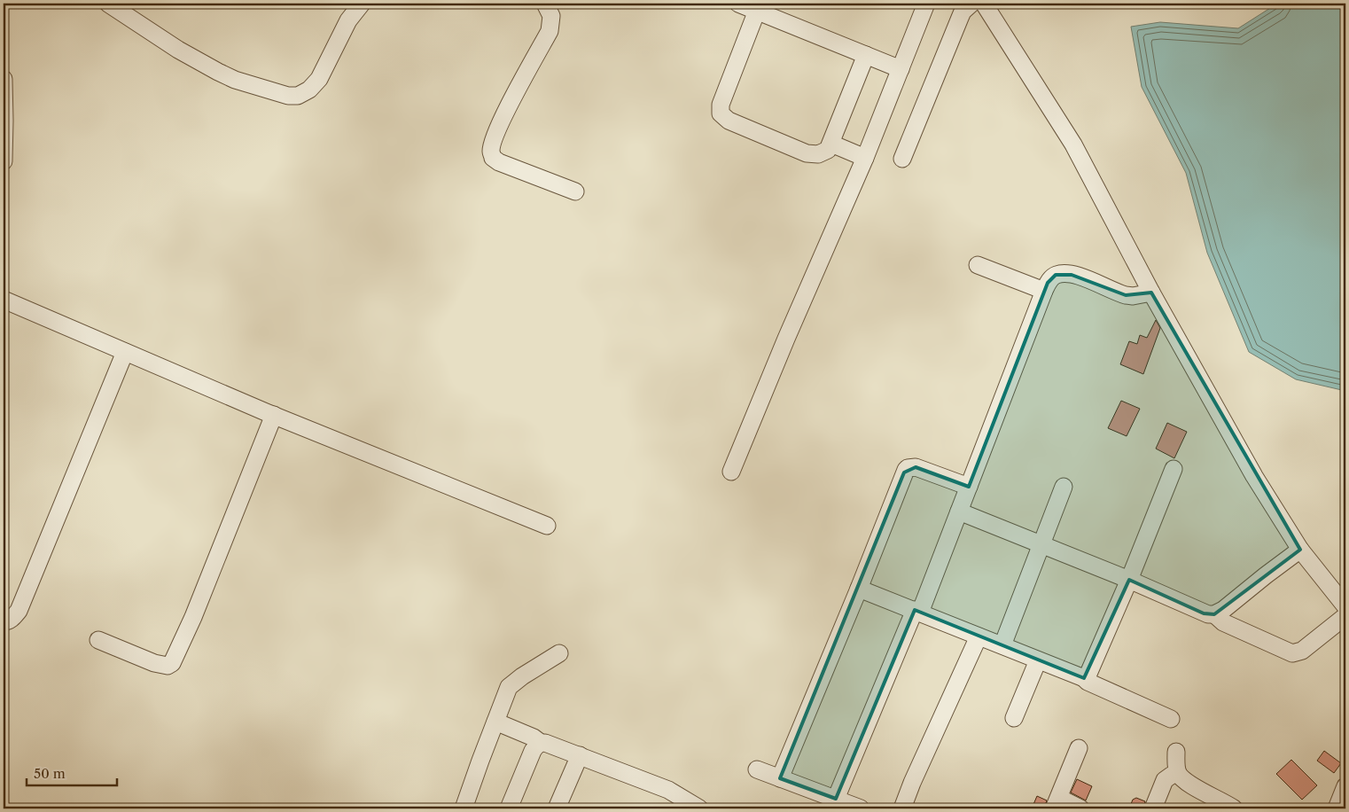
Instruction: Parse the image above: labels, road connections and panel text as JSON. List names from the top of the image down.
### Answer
{
  "scale_bar": "50 m"
}
